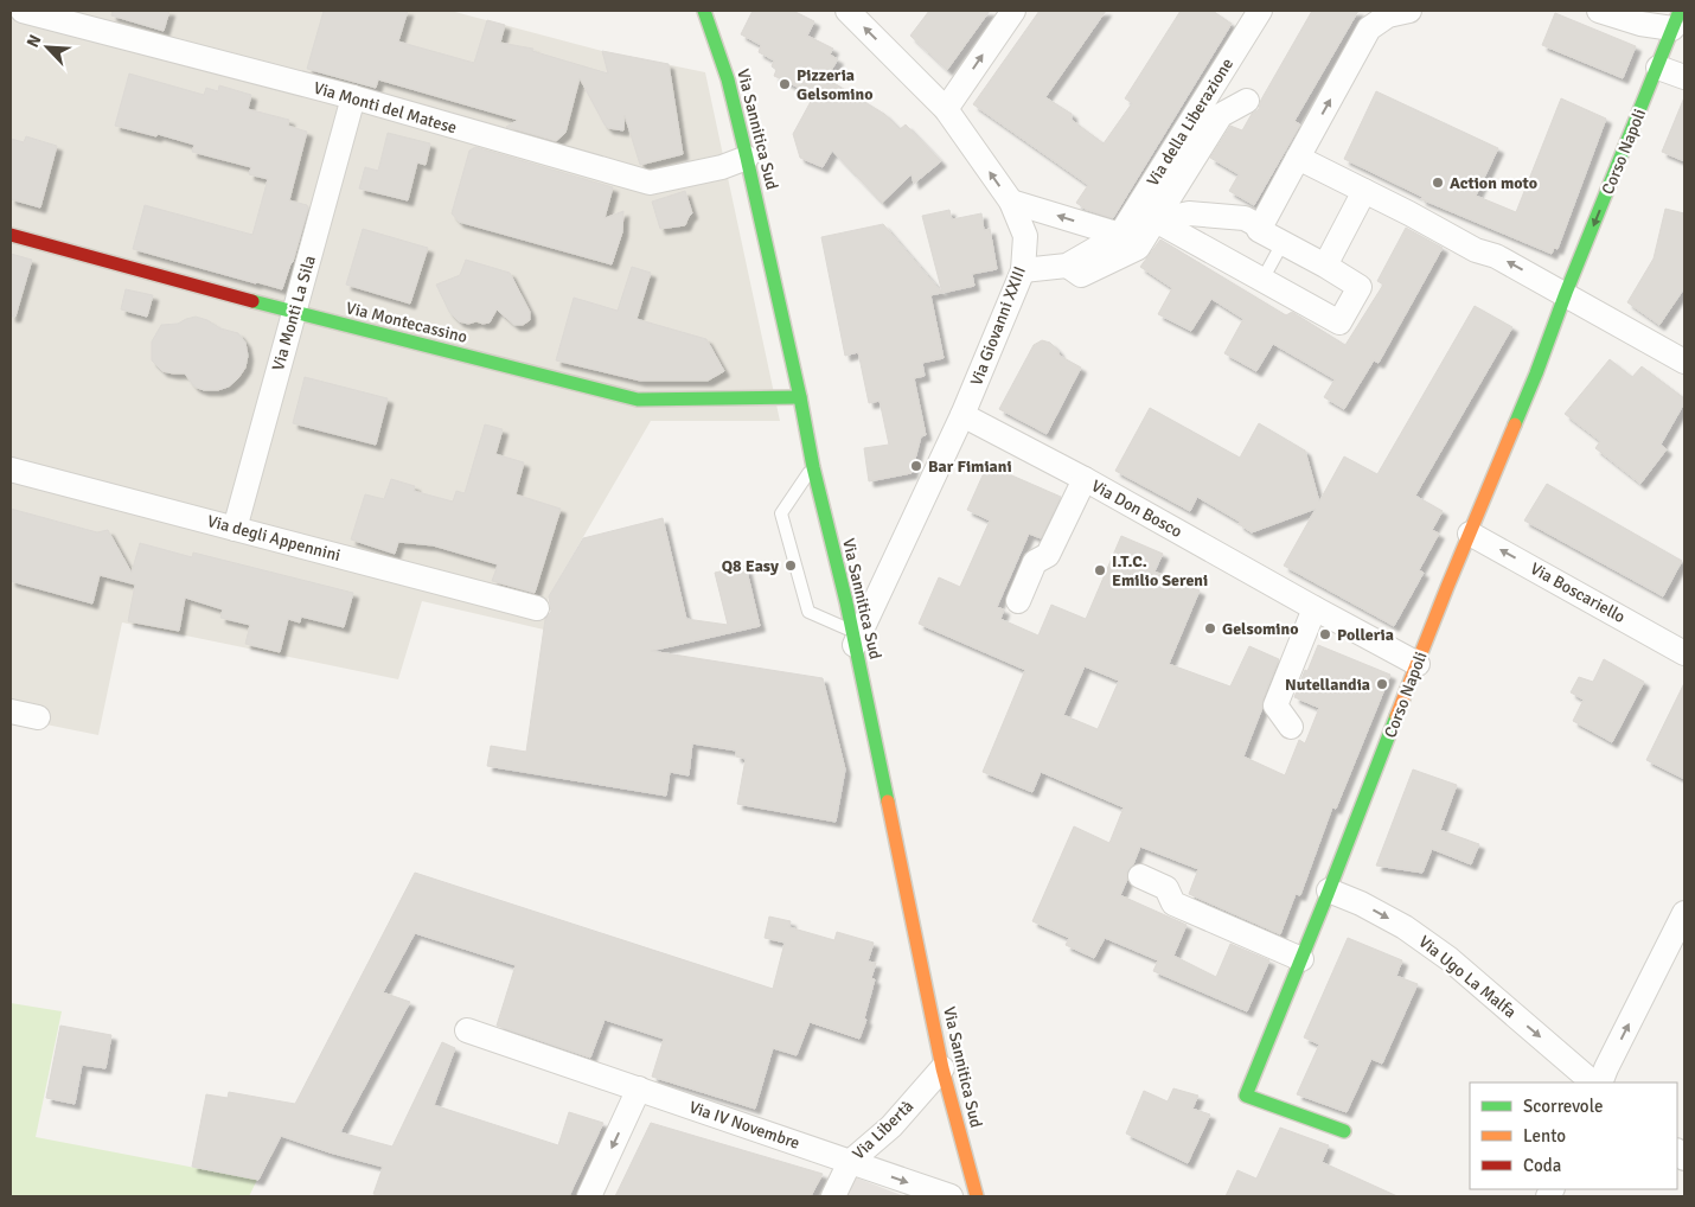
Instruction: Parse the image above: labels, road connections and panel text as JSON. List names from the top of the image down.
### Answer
{
  "streets": {
    "street": [
      "Via Monti del Matese",
      "Via della Liberazione",
      "Via Sannitica Sud",
      "Corso Napoli",
      "Via Monti La Sila",
      "Via Montecassino",
      "Via Giovanni XXIII",
      "Via Don Bosco",
      "Via degli Appennini",
      "Via Boscariello",
      "Via Ugo La Malfa",
      "Via IV Novembre",
      "Via Libertà"
    ]
  },
  "crossings": [
    ["Via Monti del Matese", "Via Sannitica Sud"],
    ["Via Monti del Matese", "Via Monti La Sila"],
    ["Via della Liberazione", "Via Giovanni XXIII"],
    ["Via Sannitica Sud", "Via Montecassino"],
    ["Via Sannitica Sud", "Via Giovanni XXIII"],
    ["Via Sannitica Sud", "Via Libertà"],
    ["Corso Napoli", "Via Don Bosco"],
    ["Corso Napoli", "Via Boscariello"],
    ["Corso Napoli", "Via Ugo La Malfa"],
    ["Via Monti La Sila", "Via Montecassino"],
    ["Via Monti La Sila", "Via degli Appennini"],
    ["Via Giovanni XXIII", "Via Don Bosco"],
    ["Via IV Novembre", "Via Libertà"]
  ],
  "one_way": ["Via Boscariello", "Via Ugo La Malfa"],
  "places": [
    "Pizzeria Gelsomino",
    "Action moto",
    "Bar Fimiani",
    "Q8 Easy",
    "I.T.C. Emilio Sereni",
    "Gelsomino",
    "Polleria",
    "Nutellandia"
  ],
  "legend": ["Scorrevole", "Lento", "Coda"],
  "north": "top left"
}
